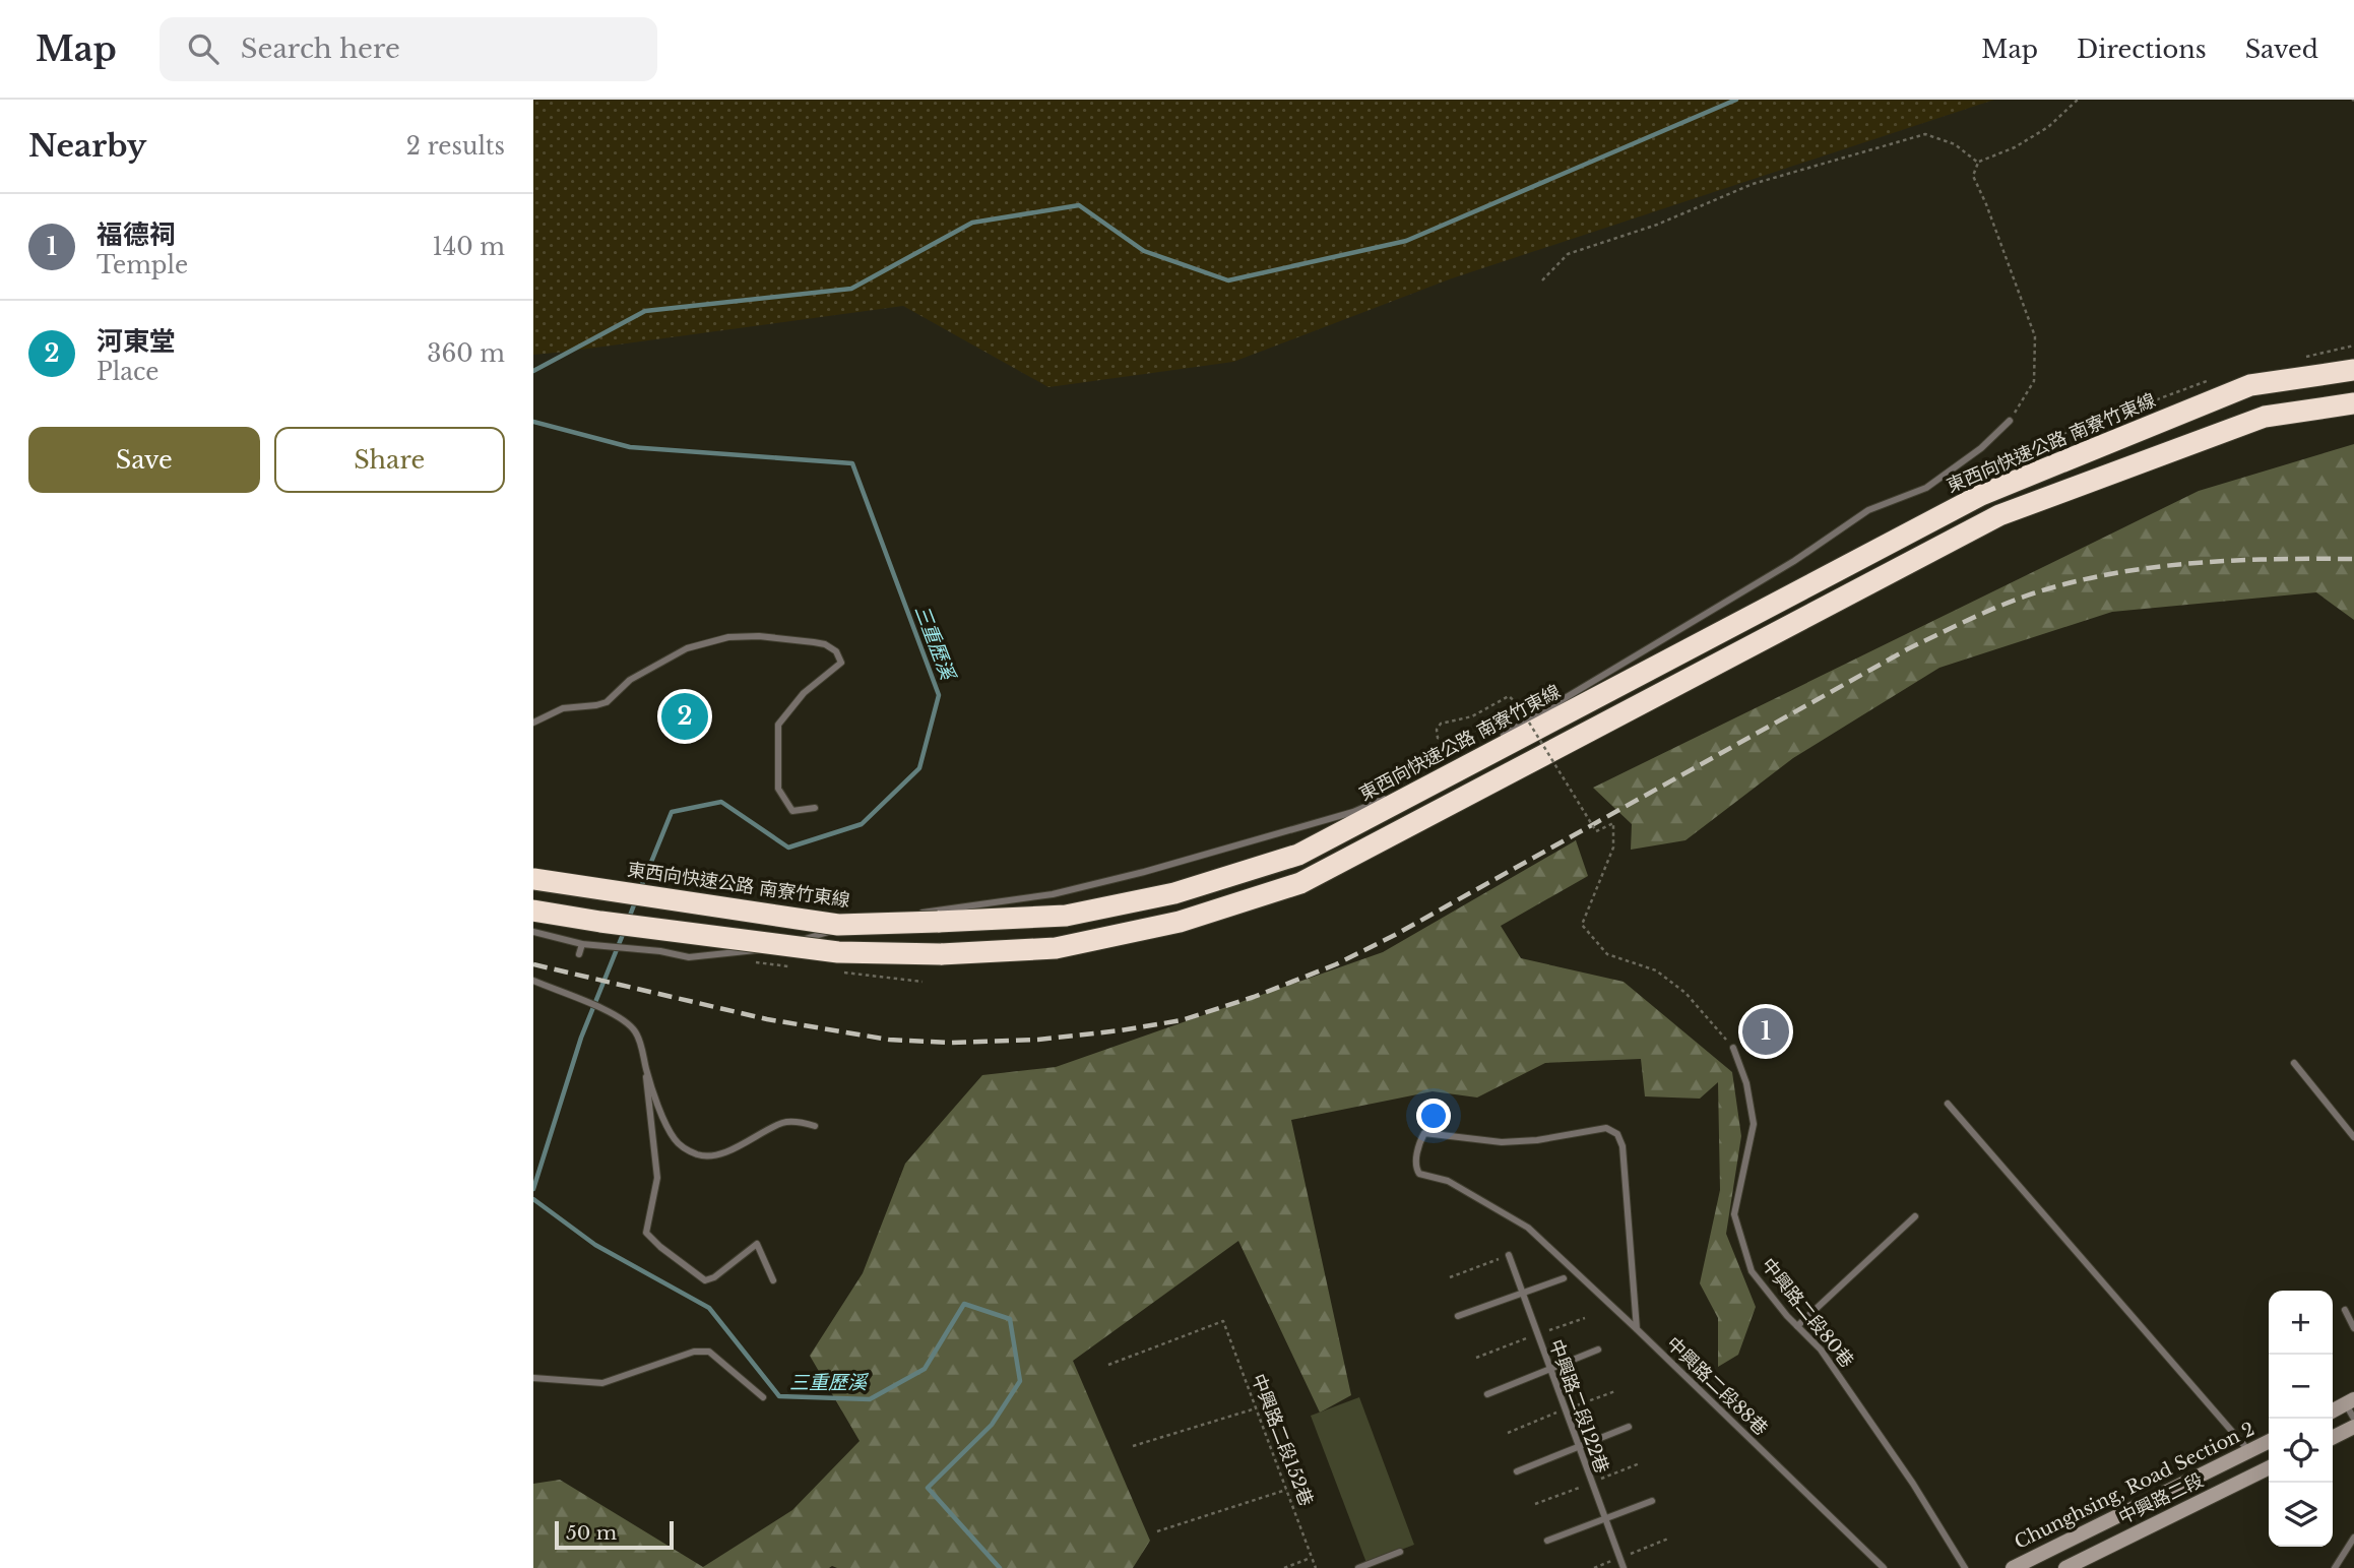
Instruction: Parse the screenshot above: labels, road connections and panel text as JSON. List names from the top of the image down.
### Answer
{
  "streets": {
    "highway": ["東西向快速公路 南寮竹東線"],
    "main road": ["Chunghsing, Road Section 2", "中興路二段"],
    "lane": ["中興路二段80巷", "中興路二段88巷", "中興路二段122巷"],
    "path": ["中興路二段152巷"]
  },
  "water": ["三重歷溪"],
  "scale_bar": "50 m",
  "page": {
    "header": "Map",
    "search": "Search here",
    "nav": ["Map", "Directions", "Saved"],
    "heading": ["Nearby", "2 results"],
    "list": [
      {
        "mark": "1",
        "name": "福德祠",
        "note": "Temple",
        "value": "140 m"
      },
      {
        "mark": "2",
        "name": "河東堂",
        "note": "Place",
        "value": "360 m"
      }
    ],
    "buttons": ["Save", "Share"],
    "pins": ["2", "1"],
    "map_buttons": ["+", "−"],
    "scale": "50 m"
  }
}
